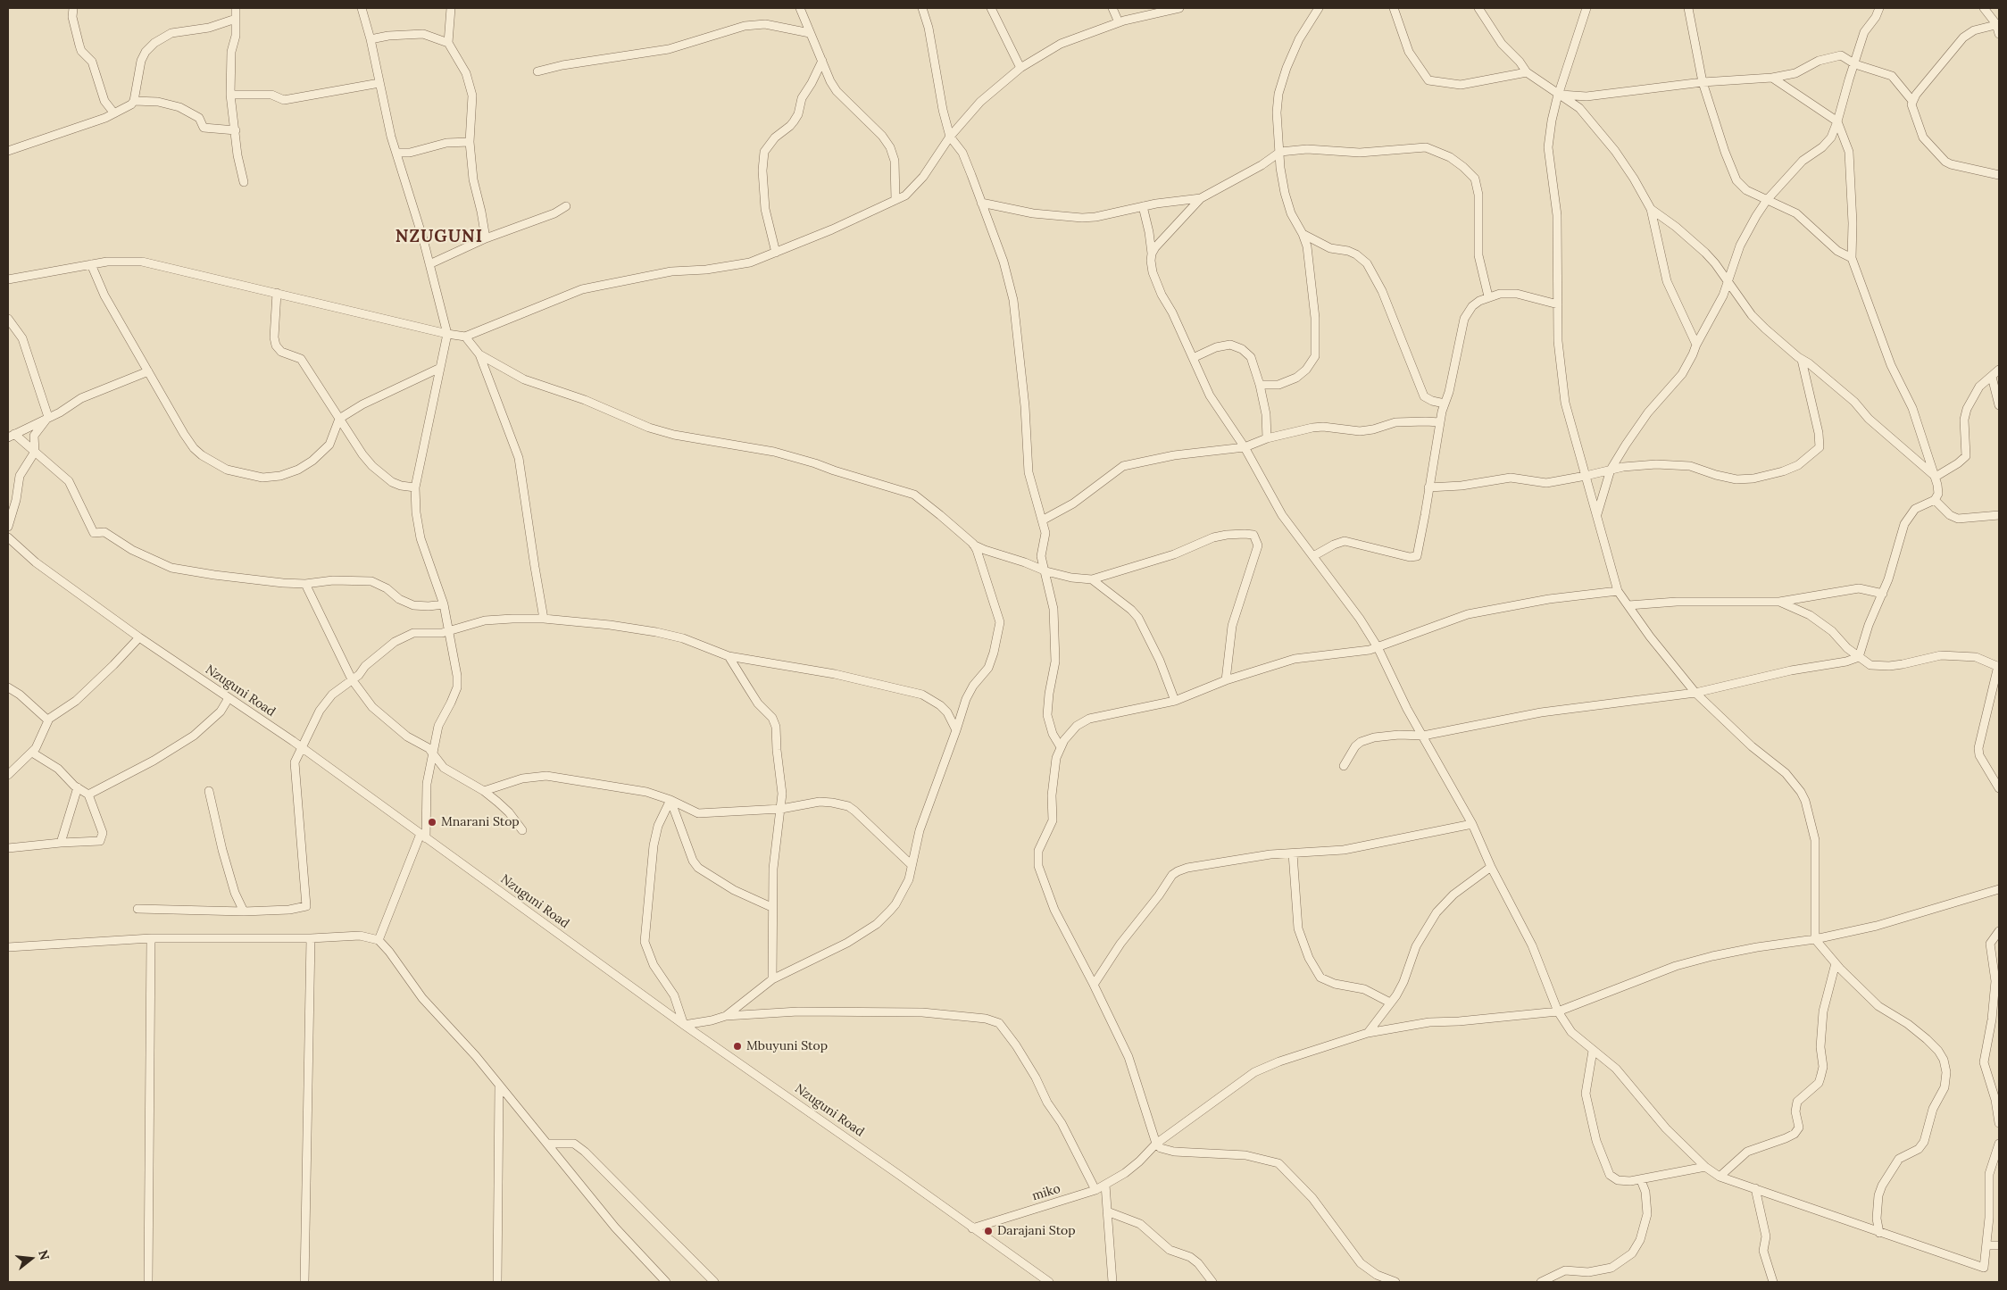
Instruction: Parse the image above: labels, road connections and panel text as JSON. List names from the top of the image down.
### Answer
{
  "streets": {
    "street": ["Nzuguni Road", "miko"]
  },
  "crossings": [
    ["Nzuguni Road", "miko"]
  ],
  "districts": ["NZUGUNI"],
  "places": ["Mnarani Stop", "Mbuyuni Stop", "Darajani Stop"],
  "north": "right"
}
